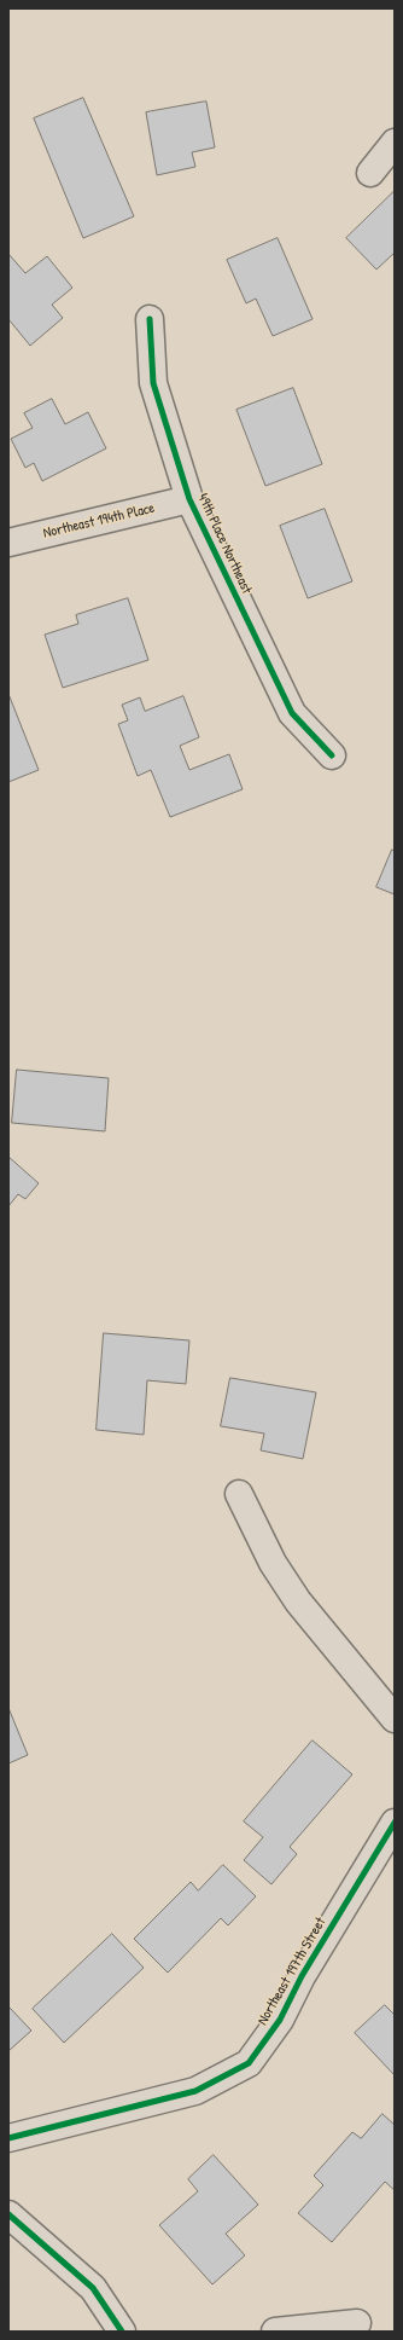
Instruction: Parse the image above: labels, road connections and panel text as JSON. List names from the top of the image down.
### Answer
{
  "streets": {
    "street": ["Northeast 194th Place", "49th Place Northeast", "Northeast 197th Street"]
  },
  "crossings": [
    ["Northeast 194th Place", "49th Place Northeast"]
  ]
}
